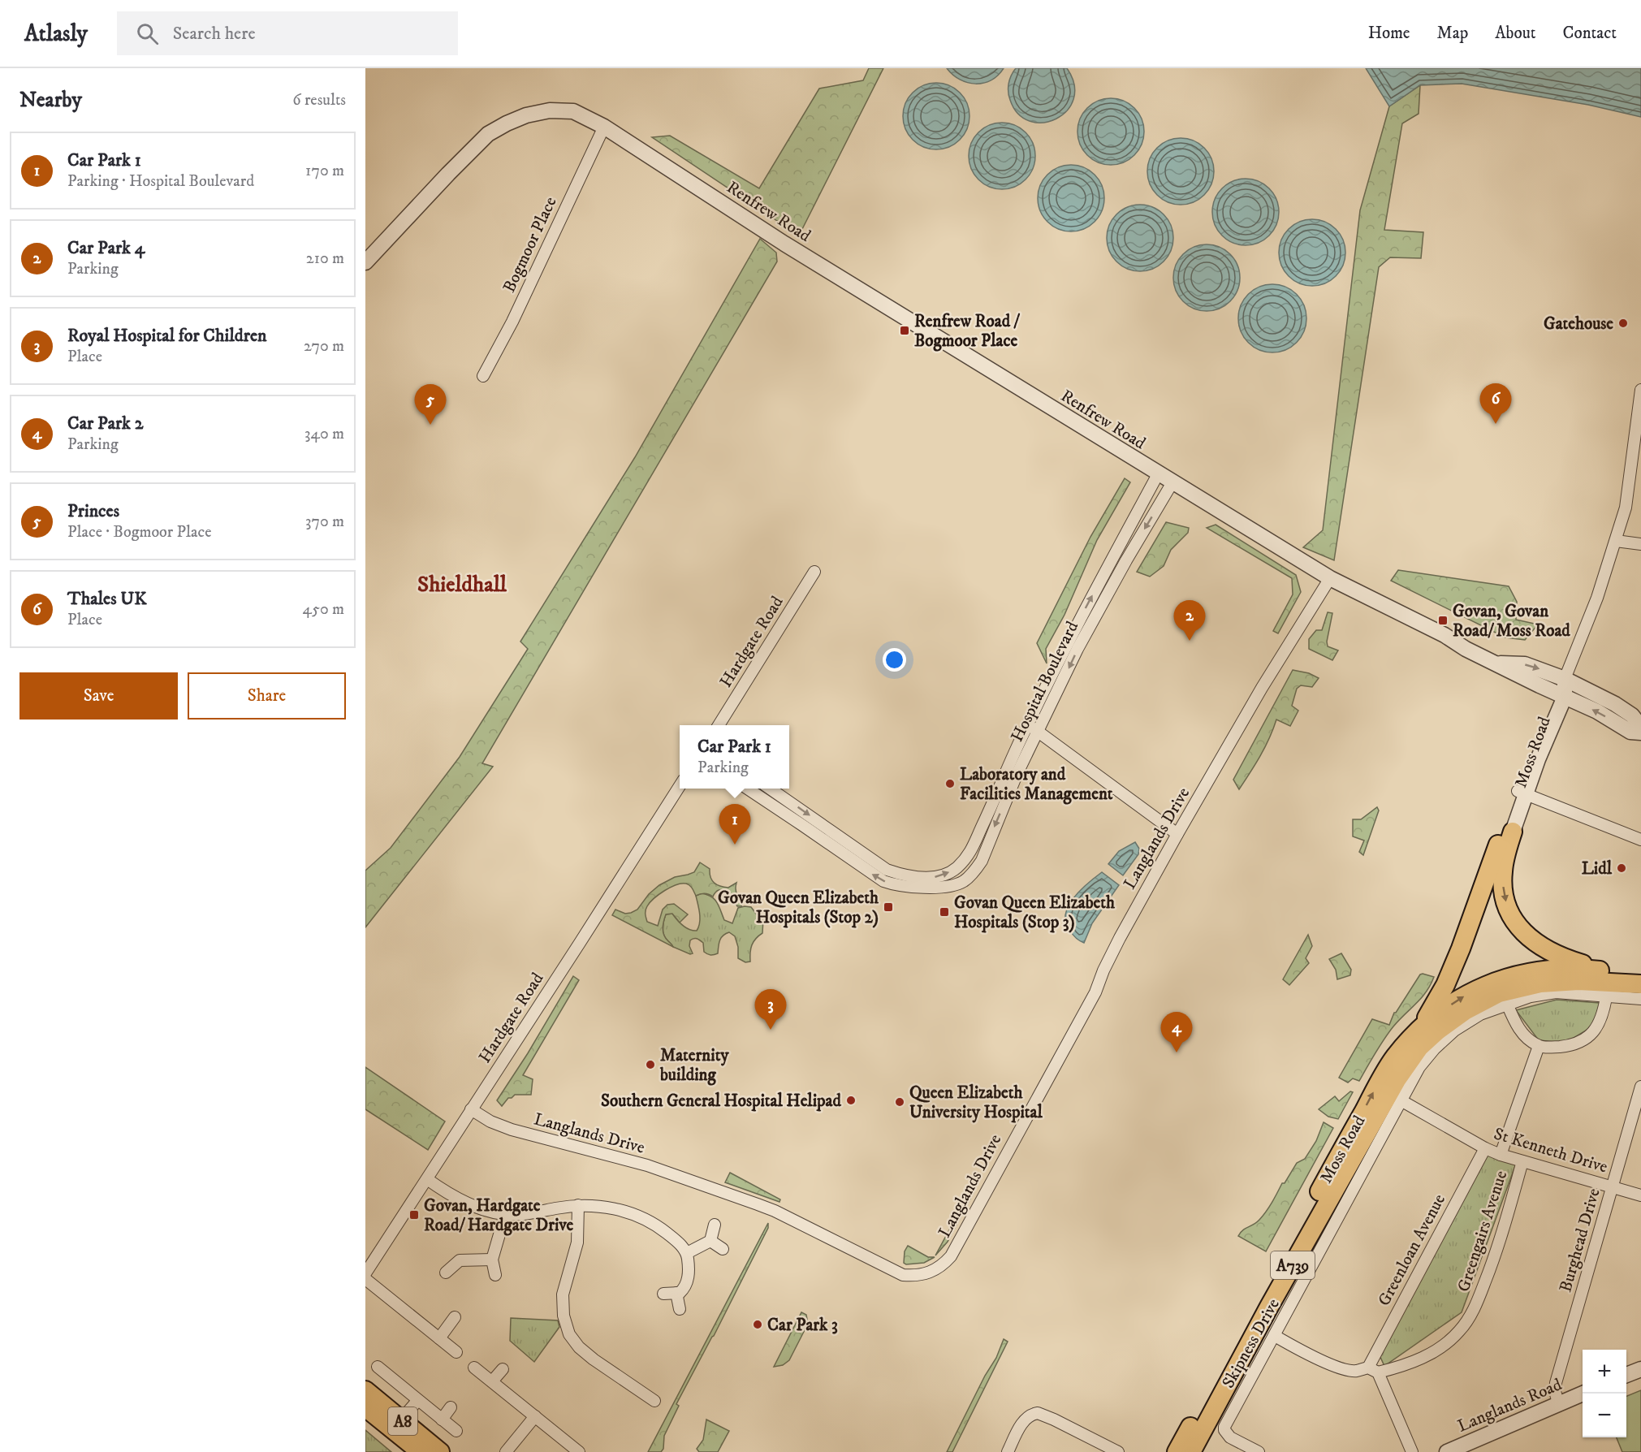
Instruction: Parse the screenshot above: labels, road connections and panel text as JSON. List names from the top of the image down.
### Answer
{
  "streets": {
    "main road": ["Moss Road", "A739", "A8"],
    "street": [
      "Renfrew Road",
      "Bogmoor Place",
      "Hardgate Road",
      "Hospital Boulevard",
      "Langlands Drive",
      "St Kenneth Drive",
      "Greengairs Avenue",
      "Burghead Drive",
      "Greenloan Avenue",
      "Skipness Drive",
      "Langlands Road"
    ]
  },
  "crossings": [
    ["Renfrew Road", "Bogmoor Place"],
    ["Renfrew Road", "Hospital Boulevard"],
    ["Renfrew Road", "Moss Road"],
    ["Renfrew Road", "Langlands Drive"],
    ["Hardgate Road", "Langlands Drive"],
    ["Moss Road", "A739"],
    ["St Kenneth Drive", "Greengairs Avenue"],
    ["St Kenneth Drive", "Burghead Drive"],
    ["St Kenneth Drive", "Greenloan Avenue"],
    ["St Kenneth Drive", "Skipness Drive"],
    ["Greengairs Avenue", "Greenloan Avenue"],
    ["Greengairs Avenue", "Skipness Drive"],
    ["Burghead Drive", "Langlands Road"]
  ],
  "one_way": ["Moss Road"],
  "districts": ["Shieldhall"],
  "places": {
    "other": [
      "Gatehouse",
      "Laboratory and Facilities Management",
      "Lidl",
      "Maternity building",
      "Southern General Hospital Helipad",
      "Queen Elizabeth University Hospital",
      "Car Park 3"
    ],
    "transit": [
      "Renfrew Road / Bogmoor Place",
      "Govan, Govan Road/ Moss Road",
      "Govan Queen Elizabeth Hospitals (Stop 2)",
      "Govan Queen Elizabeth Hospitals (Stop 3)",
      "Govan, Hardgate Road/ Hardgate Drive"
    ]
  },
  "page": {
    "header": "Atlasly",
    "search": "Search here",
    "nav": [
      "Home",
      "Map",
      "About",
      "Contact"
    ],
    "heading": ["Nearby", "6 results"],
    "list": [
      {
        "mark": "1",
        "name": "Car Park 1",
        "note": "Parking · Hospital Boulevard",
        "value": "170 m"
      },
      {
        "mark": "2",
        "name": "Car Park 4",
        "note": "Parking",
        "value": "210 m"
      },
      {
        "mark": "3",
        "name": "Royal Hospital for Children",
        "note": "Place",
        "value": "270 m"
      },
      {
        "mark": "4",
        "name": "Car Park 2",
        "note": "Parking",
        "value": "340 m"
      },
      {
        "mark": "5",
        "name": "Princes",
        "note": "Place · Bogmoor Place",
        "value": "370 m"
      },
      {
        "mark": "6",
        "name": "Thales UK",
        "note": "Place",
        "value": "450 m"
      }
    ],
    "pins": [
      "6",
      "5",
      "2",
      "1",
      "3",
      "4"
    ],
    "buttons": ["Save", "Share"],
    "popup": ["Car Park 1", "Parking"],
    "map_buttons": ["+", "−"]
  }
}
